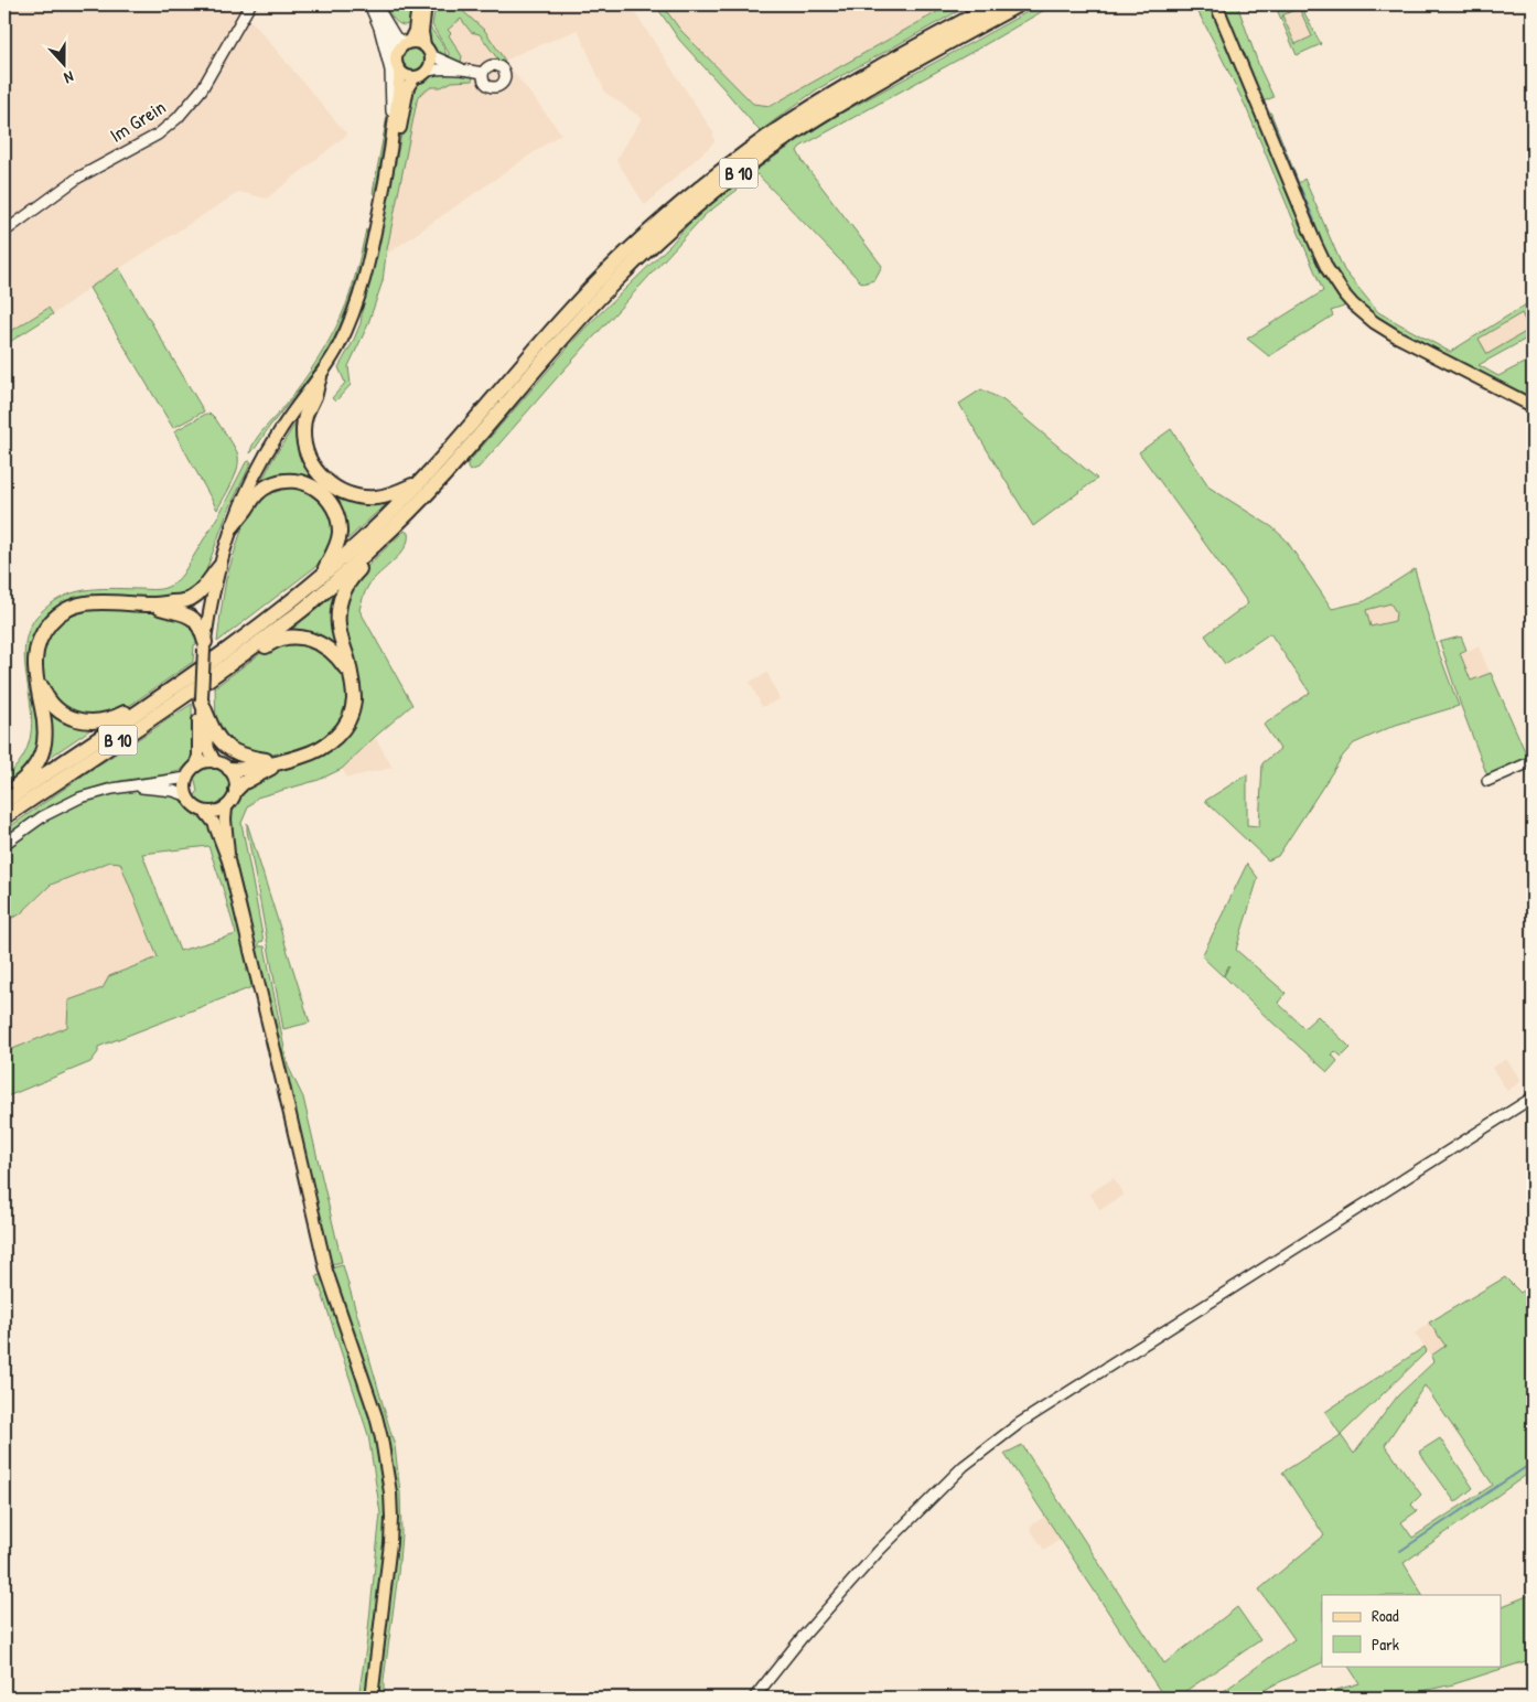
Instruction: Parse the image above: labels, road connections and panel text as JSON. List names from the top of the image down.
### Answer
{
  "streets": {
    "highway": ["B 10"],
    "street": ["Im Grein"]
  },
  "legend": ["Road", "Park"],
  "north": "bottom"
}
